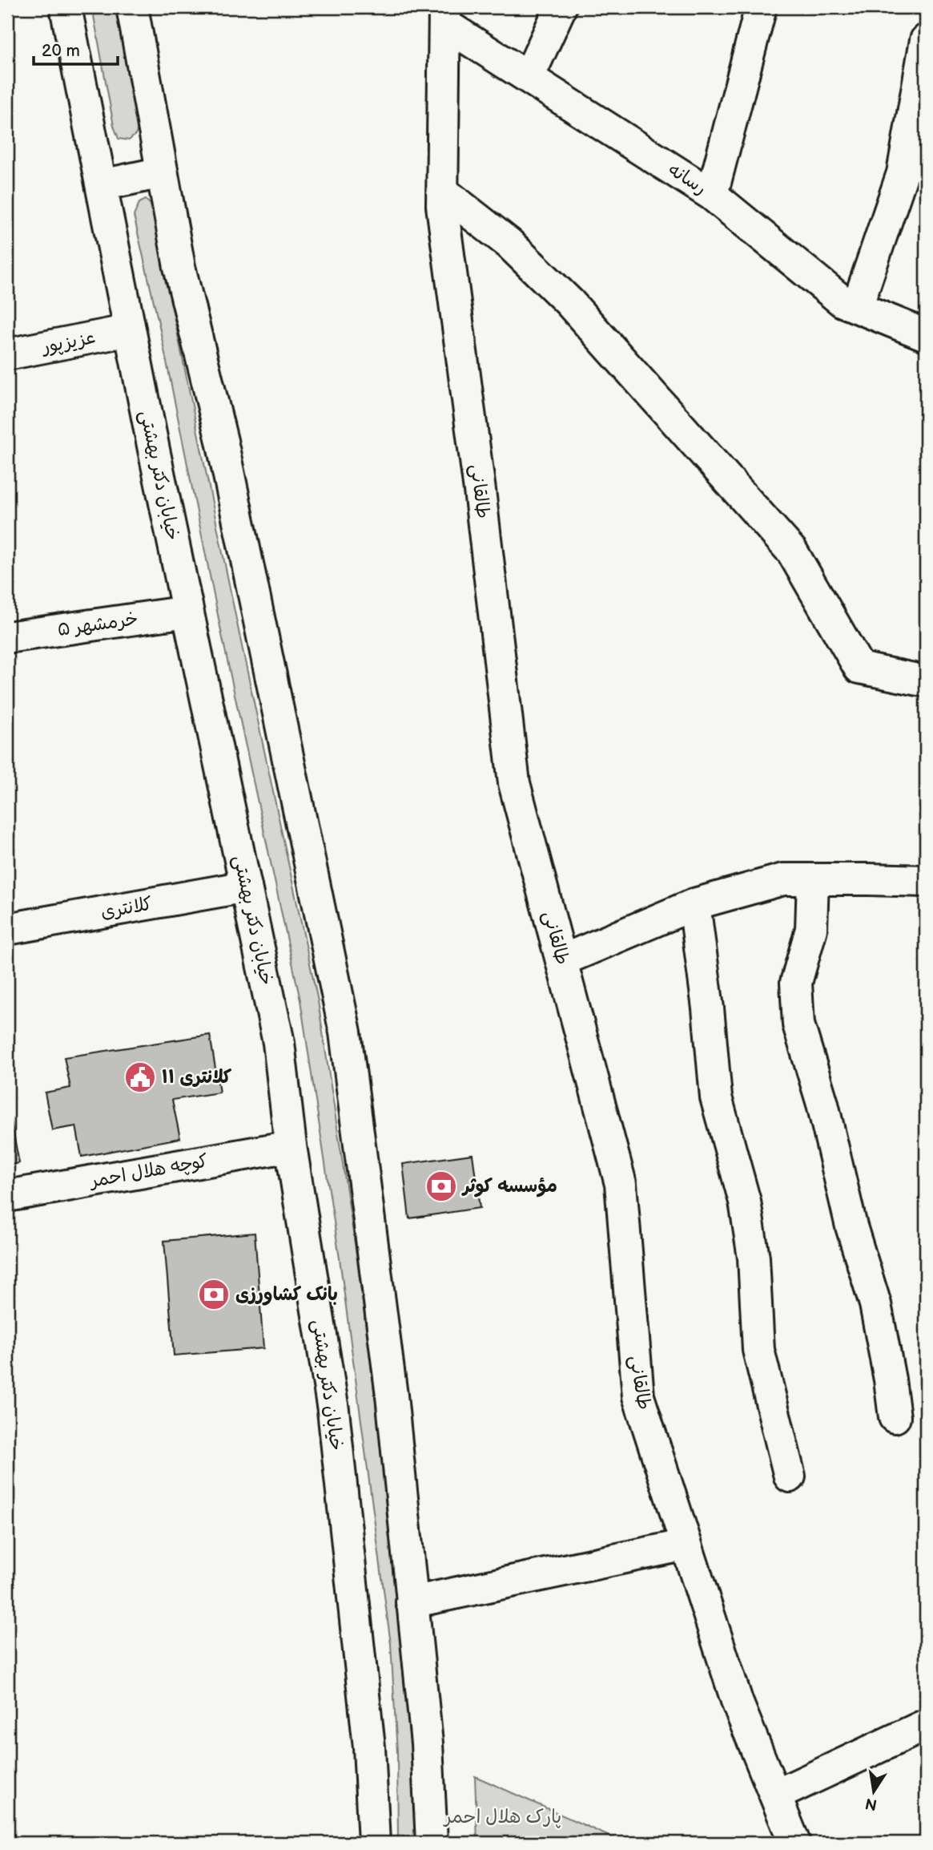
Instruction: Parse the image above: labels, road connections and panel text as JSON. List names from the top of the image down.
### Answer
{
  "streets": {
    "street": [
      "رسانه",
      "عزیزپور",
      "خیابان دکتر بهشتی",
      "طالقانی",
      "خرمشهر ۵",
      "کلانتری",
      "کوچه هلال احمر"
    ]
  },
  "crossings": [
    ["رسانه", "طالقانی"],
    ["عزیزپور", "خیابان دکتر بهشتی"],
    ["خیابان دکتر بهشتی", "خرمشهر ۵"],
    ["خیابان دکتر بهشتی", "کلانتری"],
    ["خیابان دکتر بهشتی", "کوچه هلال احمر"]
  ],
  "parks": ["پارک هلال احمر"],
  "places": {
    "public building": ["کلانتری ۱۱"],
    "bank": ["مؤسسه کوثر", "بانک کشاورزی"]
  },
  "scale_bar": "20 m",
  "north": "bottom"
}
